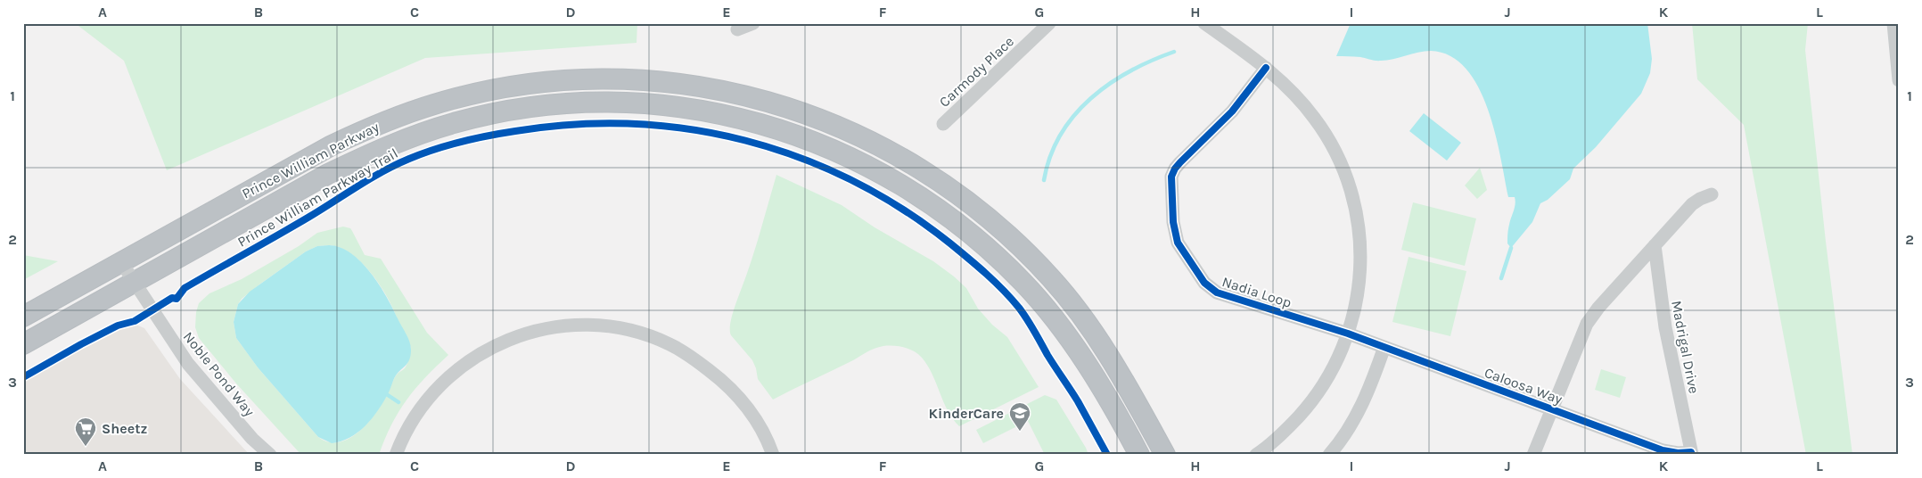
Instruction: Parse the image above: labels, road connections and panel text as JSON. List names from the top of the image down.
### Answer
{
  "streets": {
    "highway": ["Prince William Parkway"],
    "street": [
      "Carmody Place",
      "Nadia Loop",
      "Madrigal Drive",
      "Noble Pond Way",
      "Caloosa Way"
    ],
    "cycle path": ["Prince William Parkway Trail"]
  },
  "crossings": [
    ["Prince William Parkway", "Noble Pond Way"],
    ["Nadia Loop", "Caloosa Way"],
    ["Madrigal Drive", "Caloosa Way"]
  ],
  "places": {
    "school or university": ["KinderCare"],
    "supermarket": ["Sheetz"]
  },
  "grid": {
    "columns": [
      "A",
      "B",
      "C",
      "D",
      "E",
      "F",
      "G",
      "H",
      "I",
      "J",
      "K",
      "L"
    ],
    "rows": ["1", "2", "3"]
  }
}
